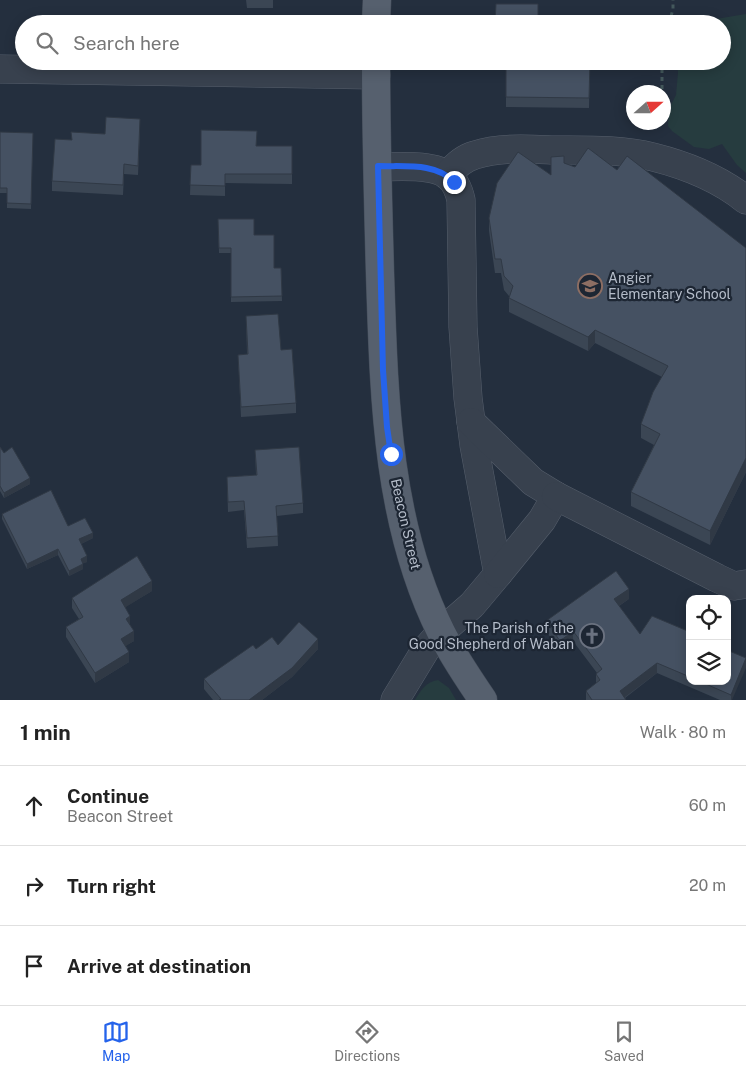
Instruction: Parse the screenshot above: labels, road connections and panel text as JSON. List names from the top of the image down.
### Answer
{
  "streets": {
    "main road": ["Beacon Street"]
  },
  "places": {
    "school or university": ["Angier Elementary School"],
    "church": ["The Parish of the Good Shepherd of Waban"]
  },
  "north": "right",
  "page": {
    "search": "Search here",
    "heading": ["1 min", "Walk · 80 m"],
    "list": [
      ["Continue", "Beacon Street", "60 m"],
      ["Turn right", "20 m"],
      "Arrive at destination"
    ],
    "nav": ["Map", "Directions", "Saved"]
  }
}
